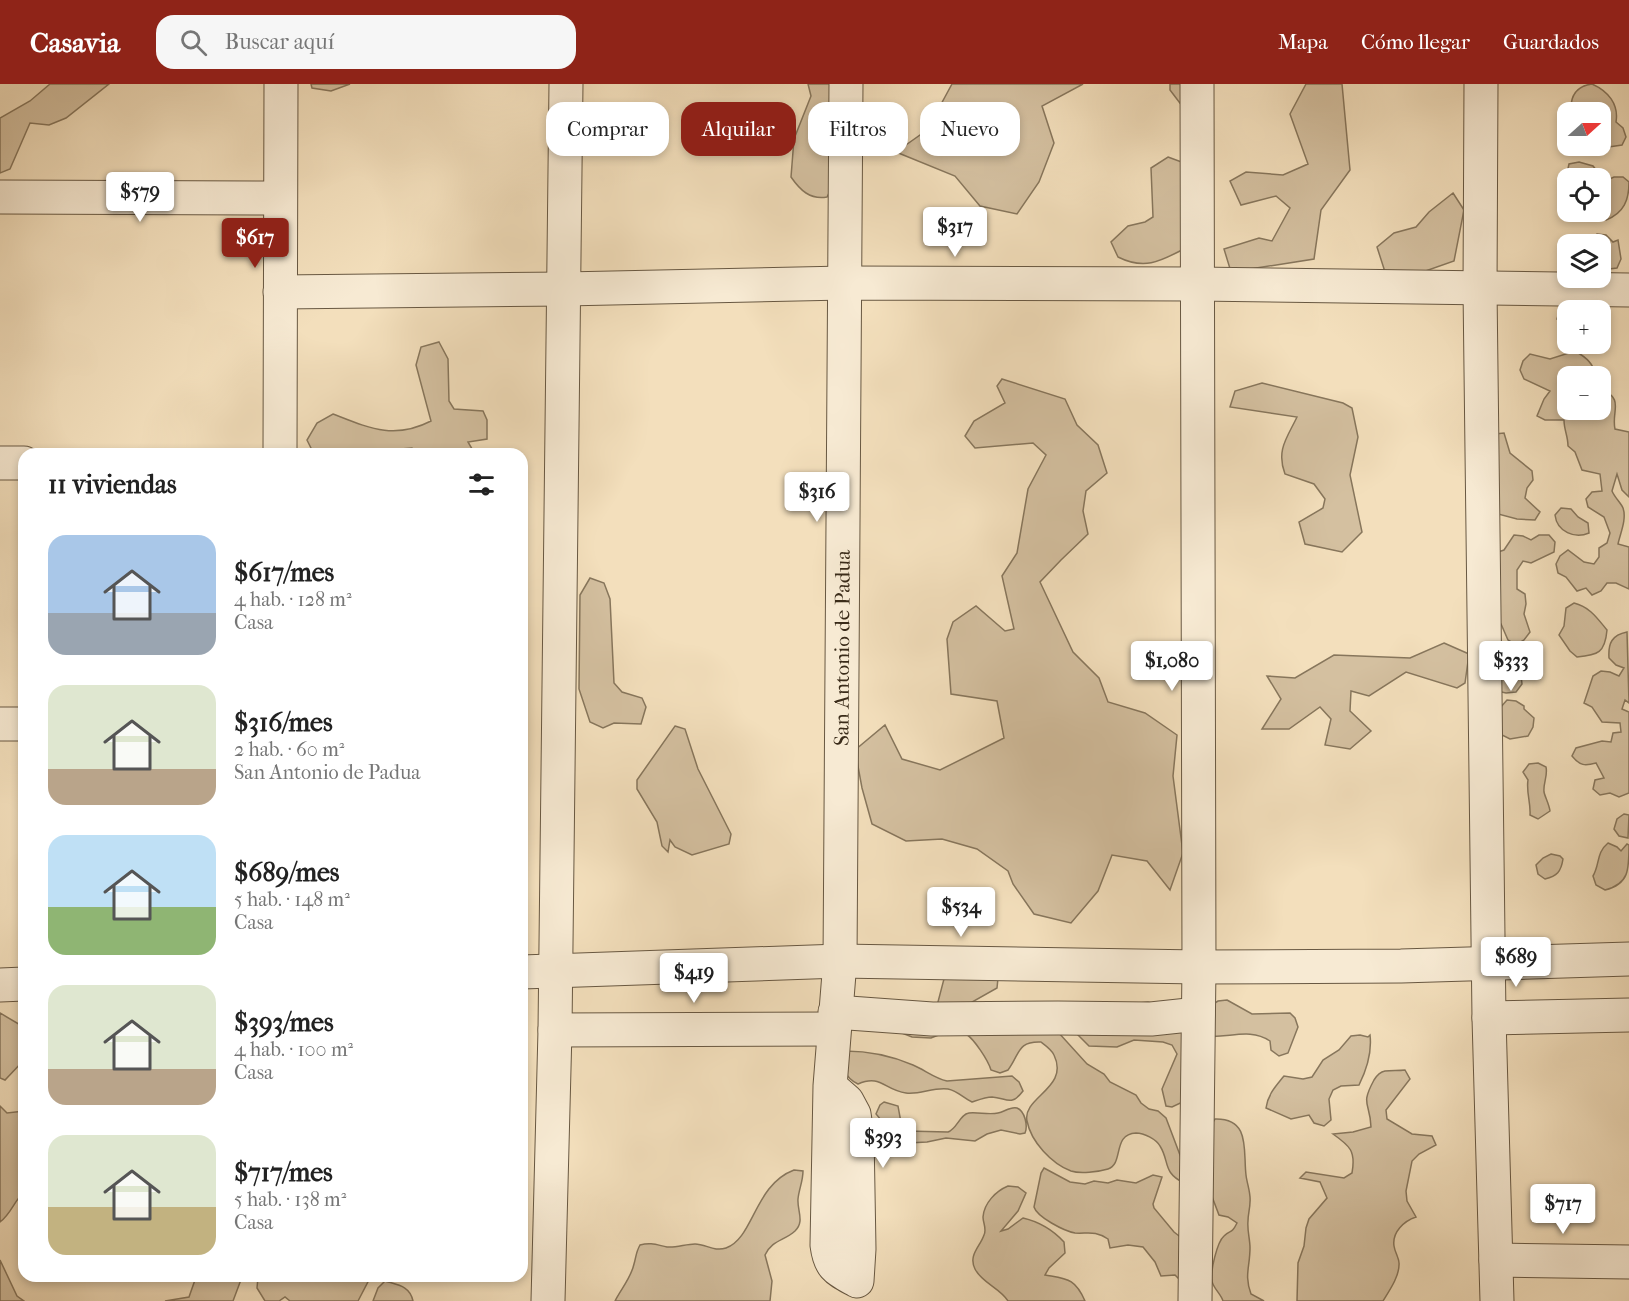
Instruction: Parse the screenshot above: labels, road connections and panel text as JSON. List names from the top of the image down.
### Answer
{
  "streets": {
    "street": ["San Antonio de Padua"]
  },
  "north": "right",
  "page": {
    "header": "Casavia",
    "search": "Buscar aquí",
    "nav": ["Mapa", "Cómo llegar", "Guardados"],
    "map_buttons": ["+", "−"],
    "chip": [
      "Comprar",
      "Alquilar",
      "Filtros",
      "Nuevo"
    ],
    "price": [
      "$579",
      "$317",
      "$617",
      "$316",
      "$1,080",
      "$333",
      "$534",
      "$689",
      "$419",
      "$393",
      "$717"
    ],
    "heading": "11 viviendas",
    "list": [
      {
        "name": "$617/mes",
        "note": "4 hab. · 128 m² · Casa"
      },
      {
        "name": "$316/mes",
        "note": "2 hab. · 60 m² · San Antonio de Padua"
      },
      {
        "name": "$689/mes",
        "note": "5 hab. · 148 m² · Casa"
      },
      {
        "name": "$393/mes",
        "note": "4 hab. · 100 m² · Casa"
      },
      {
        "name": "$717/mes",
        "note": "5 hab. · 138 m² · Casa"
      }
    ]
  }
}
